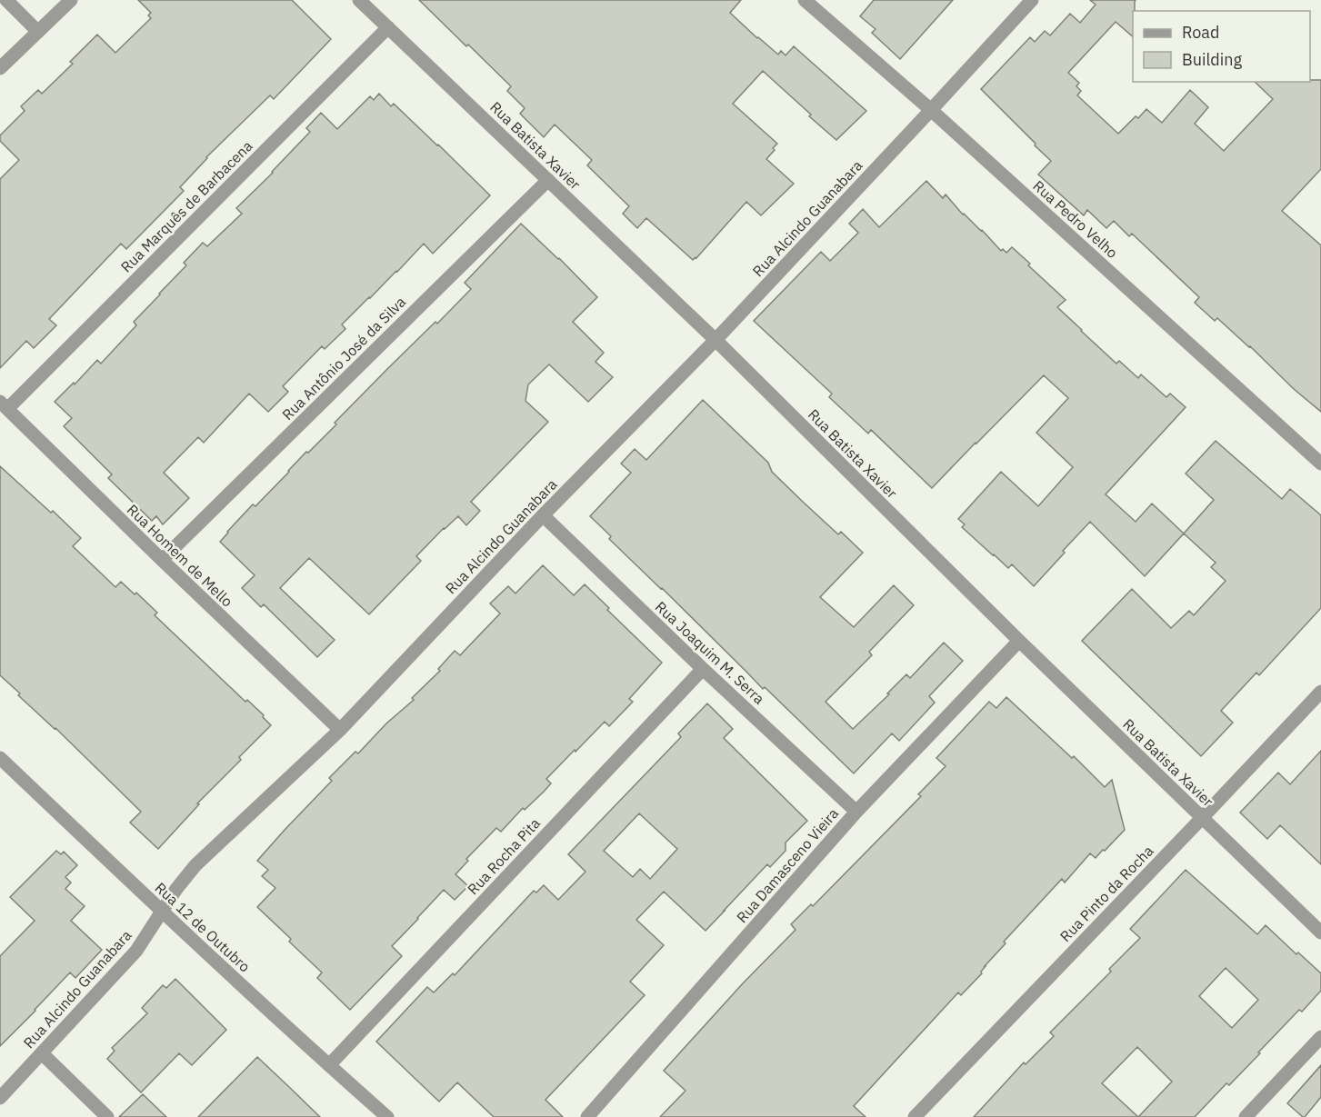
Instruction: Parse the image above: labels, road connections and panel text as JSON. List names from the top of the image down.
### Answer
{
  "streets": {
    "street": [
      "Rua Batista Xavier",
      "Rua Marquês de Barbacena",
      "Rua Alcindo Guanabara",
      "Rua Pedro Velho",
      "Rua Antônio José da Silva",
      "Rua Homem de Mello",
      "Rua Joaquim M. Serra",
      "Rua Rocha Pita",
      "Rua Damasceno Vieira",
      "Rua Pinto da Rocha",
      "Rua 12 de Outubro"
    ]
  },
  "crossings": [
    ["Rua Batista Xavier", "Rua Marquês de Barbacena"],
    ["Rua Batista Xavier", "Rua Alcindo Guanabara"],
    ["Rua Batista Xavier", "Rua Antônio José da Silva"],
    ["Rua Batista Xavier", "Rua Damasceno Vieira"],
    ["Rua Batista Xavier", "Rua Pinto da Rocha"],
    ["Rua Marquês de Barbacena", "Rua Homem de Mello"],
    ["Rua Alcindo Guanabara", "Rua Pedro Velho"],
    ["Rua Alcindo Guanabara", "Rua Homem de Mello"],
    ["Rua Alcindo Guanabara", "Rua Joaquim M. Serra"],
    ["Rua Alcindo Guanabara", "Rua 12 de Outubro"],
    ["Rua Antônio José da Silva", "Rua Homem de Mello"],
    ["Rua Joaquim M. Serra", "Rua Rocha Pita"],
    ["Rua Joaquim M. Serra", "Rua Damasceno Vieira"],
    ["Rua Rocha Pita", "Rua 12 de Outubro"]
  ],
  "legend": ["Road", "Building"]
}
